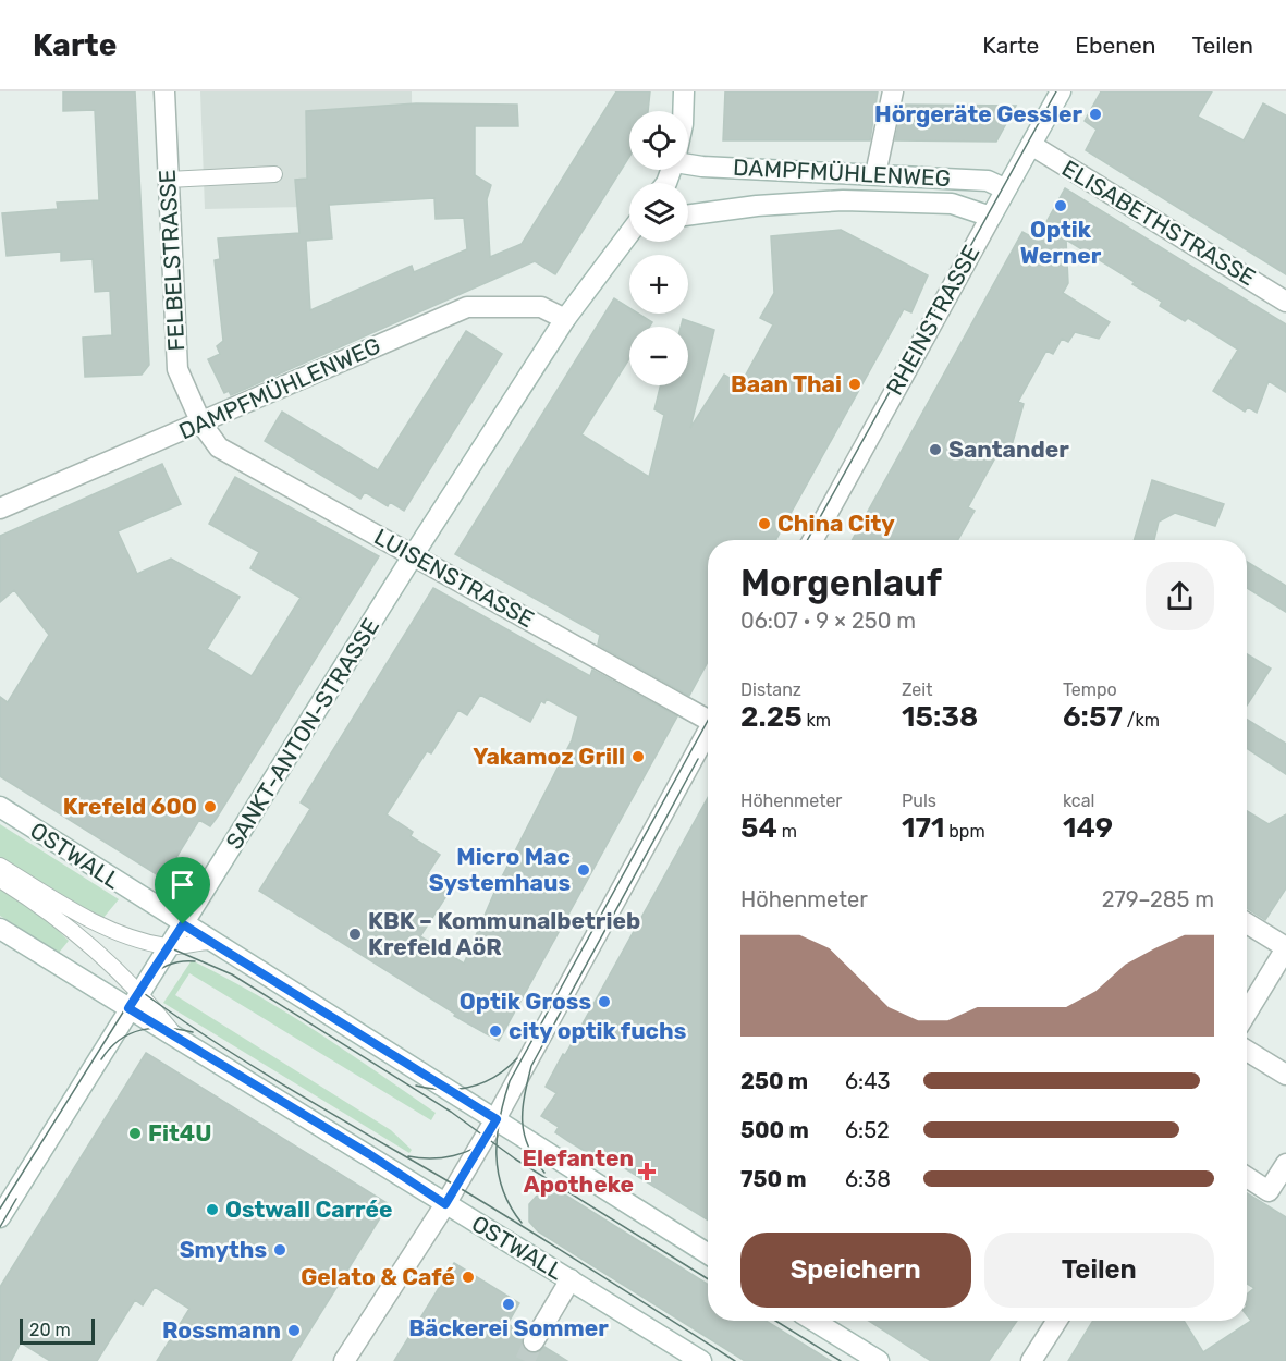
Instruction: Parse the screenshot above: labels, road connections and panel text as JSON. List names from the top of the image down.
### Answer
{
  "streets": {
    "street": [
      "DAMPFMÜHLENWEG",
      "ELISABETHSTRASSE",
      "FELBELSTRASSE",
      "RHEINSTRASSE",
      "LUISENSTRASSE",
      "SANKT-ANTON-STRASSE",
      "OSTWALL"
    ]
  },
  "crossings": [
    ["DAMPFMÜHLENWEG", "FELBELSTRASSE"],
    ["DAMPFMÜHLENWEG", "RHEINSTRASSE"],
    ["DAMPFMÜHLENWEG", "LUISENSTRASSE"],
    ["DAMPFMÜHLENWEG", "SANKT-ANTON-STRASSE"],
    ["ELISABETHSTRASSE", "RHEINSTRASSE"],
    ["FELBELSTRASSE", "LUISENSTRASSE"],
    ["LUISENSTRASSE", "SANKT-ANTON-STRASSE"],
    ["SANKT-ANTON-STRASSE", "OSTWALL"]
  ],
  "places": {
    "other": [
      "Hörgeräte Gessler",
      "Optik Werner",
      "Baan Thai",
      "Santander",
      "China City",
      "Yakamoz Grill",
      "Krefeld 600",
      "Micro Mac Systemhaus",
      "KBK – Kommunalbetrieb Krefeld AöR",
      "Optik Gross",
      "city optik fuchs",
      "Fit4U",
      "Ostwall Carrée",
      "Smyths",
      "Gelato & Café",
      "Bäckerei Sommer",
      "Rossmann"
    ],
    "health": ["Elefanten Apotheke"]
  },
  "scale_bar": "20 m",
  "page": {
    "header": "Karte",
    "nav": ["Karte", "Ebenen", "Teilen"],
    "map_buttons": ["+", "−"],
    "heading": ["Morgenlauf", "06:07 · 9 × 250 m"],
    "stats": [
      ["Distanz", "2.25 km"],
      ["Zeit", "15:38"],
      ["Tempo", "6:57 /km"],
      ["Höhenmeter", "54 m"],
      ["Puls", "171 bpm"],
      ["kcal", "149"]
    ],
    "chart": ["Höhenmeter", "279–285 m"],
    "list": [
      {
        "name": "250 m",
        "note": "6:43"
      },
      {
        "name": "500 m",
        "note": "6:52"
      },
      {
        "name": "750 m",
        "note": "6:38"
      }
    ],
    "buttons": ["Speichern", "Teilen"],
    "scale": "20 m"
  }
}
